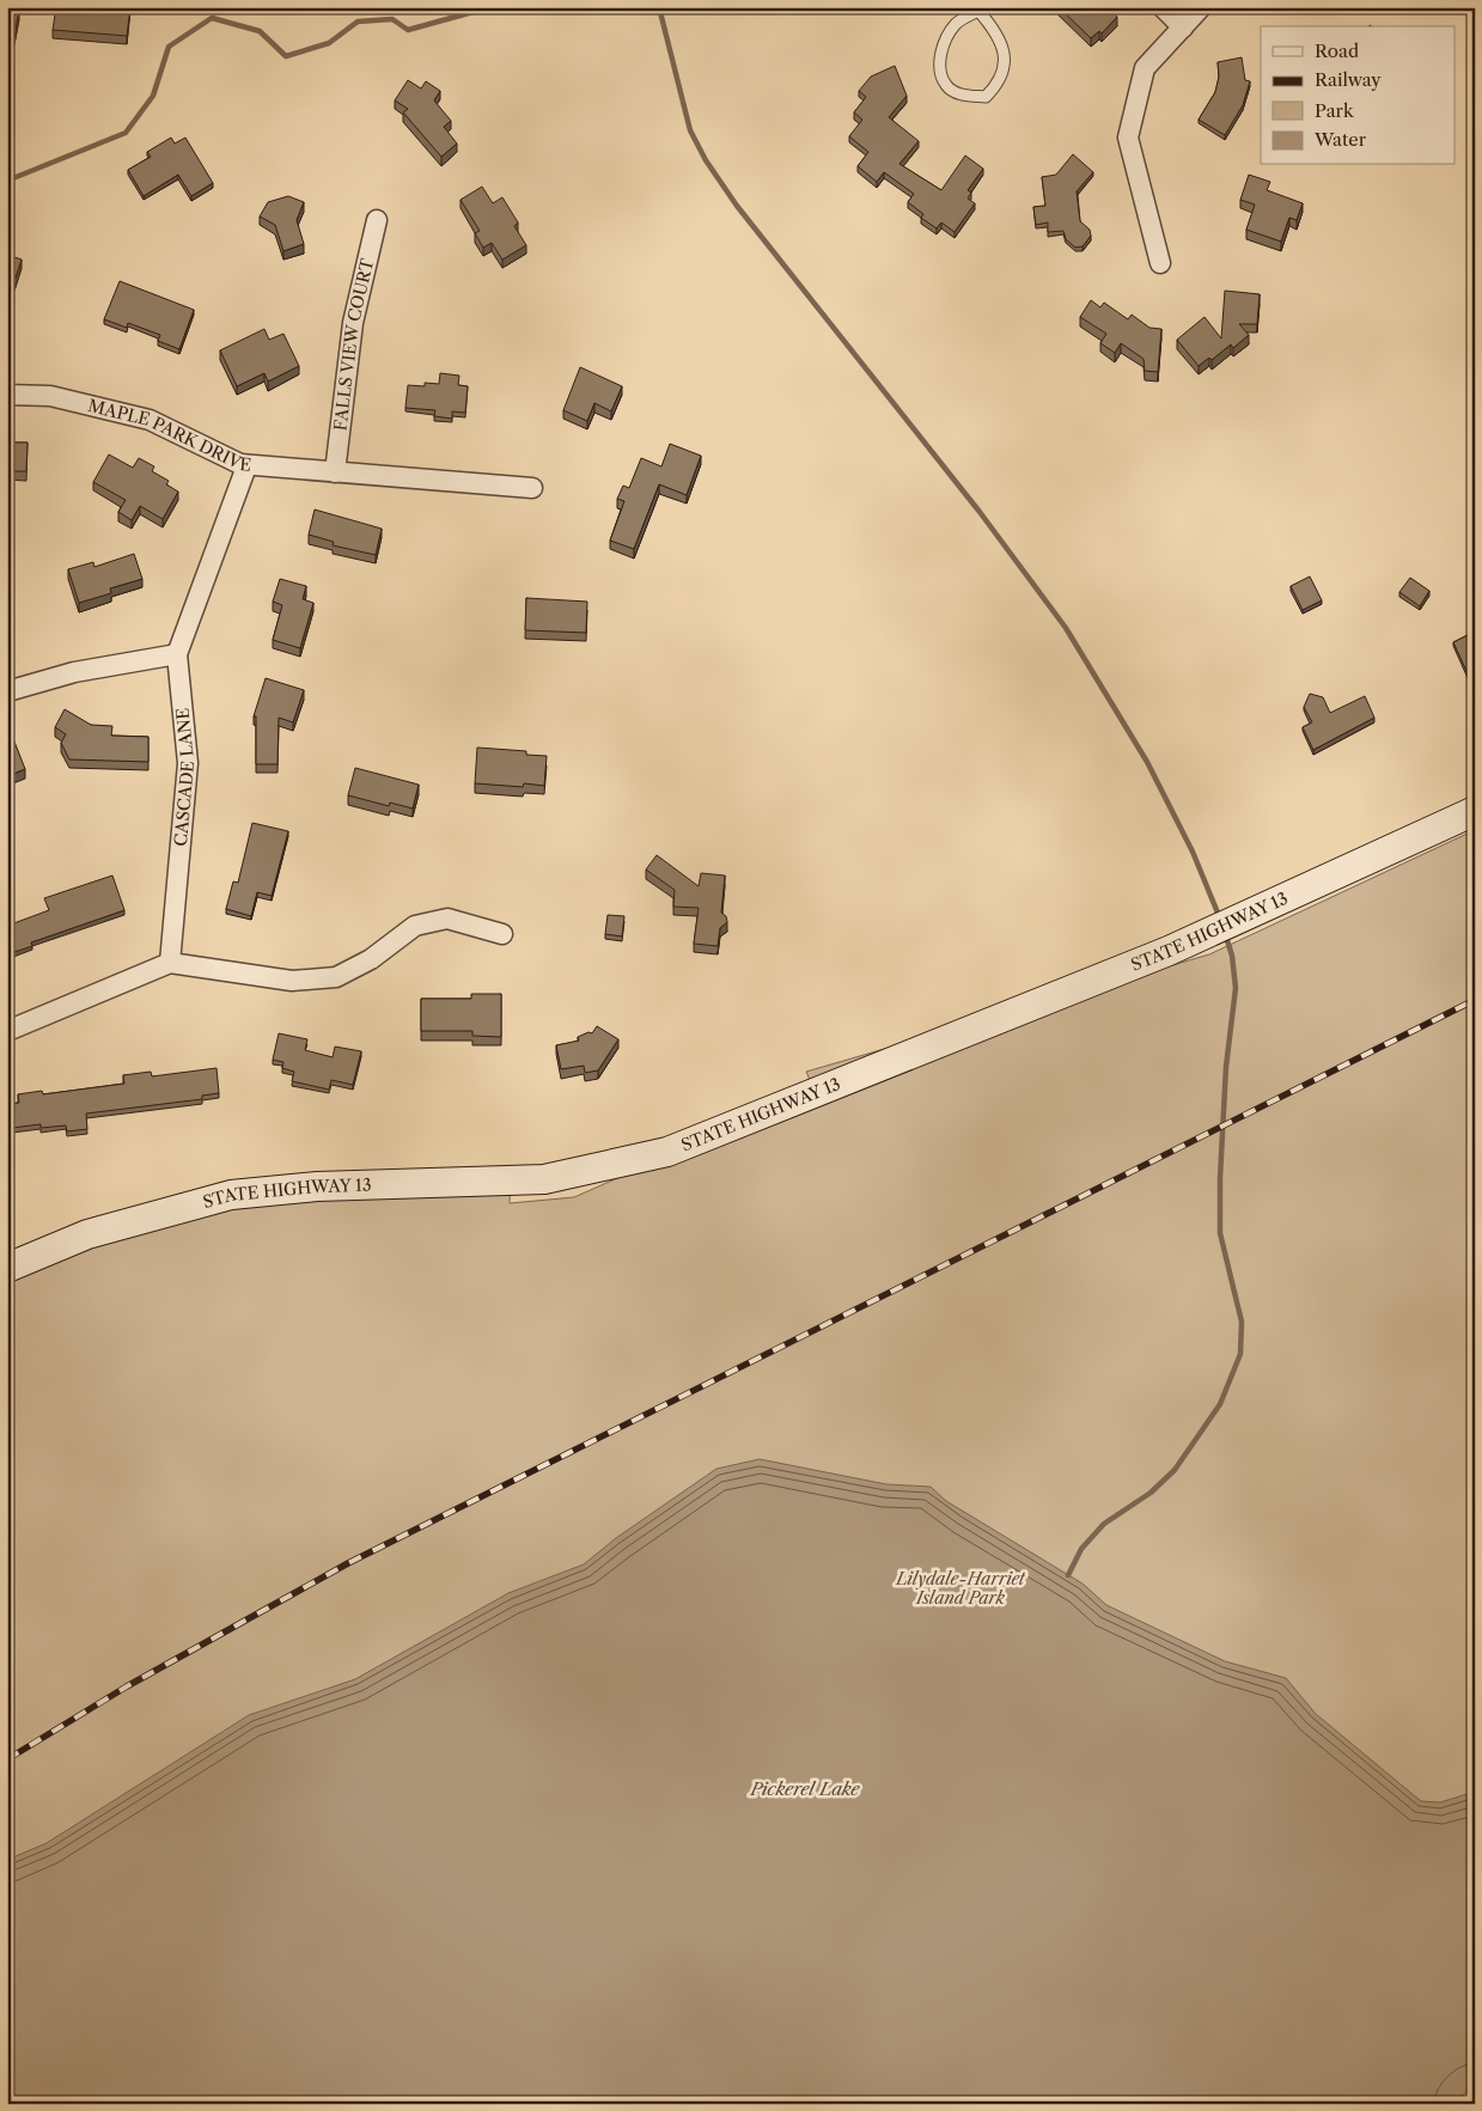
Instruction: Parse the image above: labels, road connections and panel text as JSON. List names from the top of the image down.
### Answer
{
  "streets": {
    "street": [
      "FALLS VIEW COURT",
      "MAPLE PARK DRIVE",
      "CASCADE LANE",
      "STATE HIGHWAY 13"
    ]
  },
  "crossings": [
    ["FALLS VIEW COURT", "MAPLE PARK DRIVE"],
    ["MAPLE PARK DRIVE", "CASCADE LANE"]
  ],
  "water": ["Pickerel Lake"],
  "parks": ["Lilydale-Harriet Island Park"],
  "legend": [
    "Road",
    "Railway",
    "Park",
    "Water"
  ]
}
